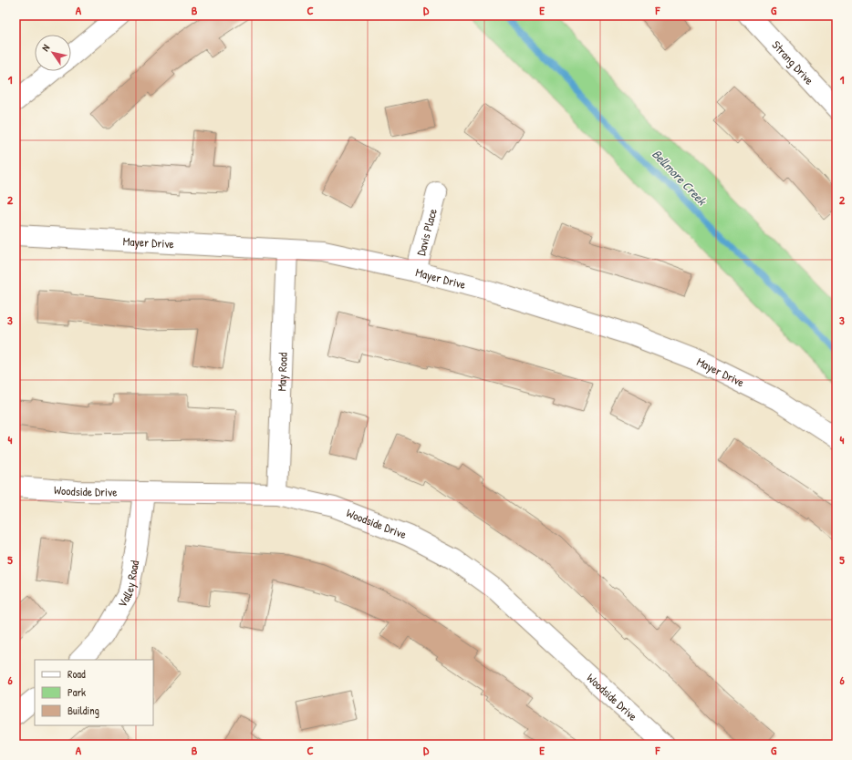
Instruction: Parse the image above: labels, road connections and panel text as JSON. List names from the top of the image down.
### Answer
{
  "streets": {
    "street": [
      "Strang Drive",
      "Davis Place",
      "Mayer Drive",
      "May Road",
      "Woodside Drive",
      "Valley Road"
    ]
  },
  "crossings": [
    ["Davis Place", "Mayer Drive"],
    ["Mayer Drive", "May Road"],
    ["May Road", "Woodside Drive"],
    ["Woodside Drive", "Valley Road"]
  ],
  "water": ["Bellmore Creek"],
  "legend": ["Road", "Park", "Building"],
  "north": "top left",
  "grid": {
    "columns": [
      "A",
      "B",
      "C",
      "D",
      "E",
      "F",
      "G"
    ],
    "rows": [
      "1",
      "2",
      "3",
      "4",
      "5",
      "6"
    ]
  }
}
